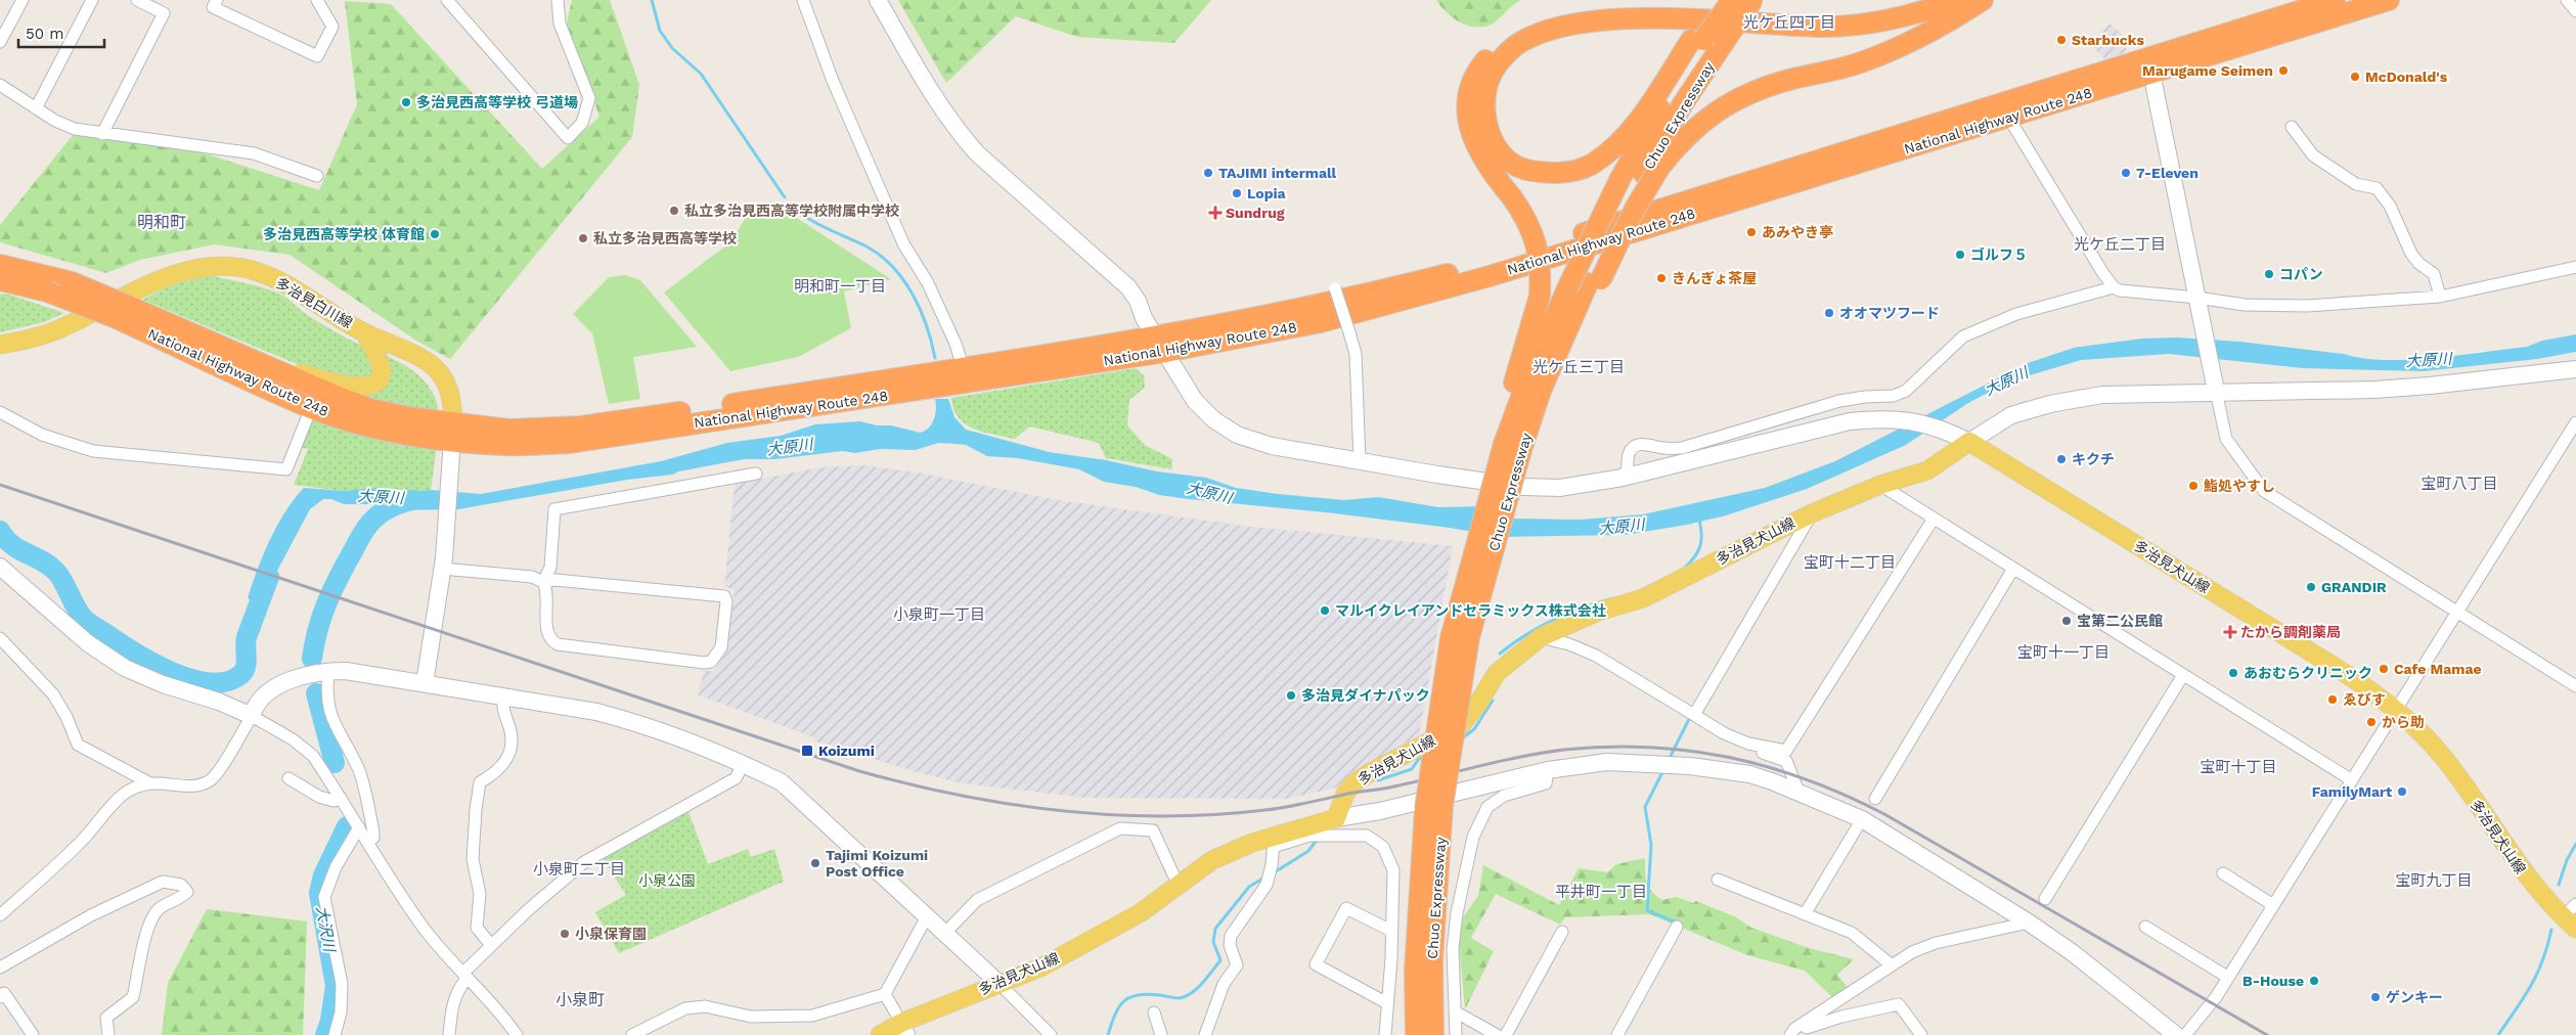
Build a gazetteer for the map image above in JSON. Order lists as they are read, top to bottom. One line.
{"streets":{"highway":["Chuo Expressway","National Highway Route 248"],"main road":["多治見白川線","多治見犬山線"]},"crossings":[["National Highway Route 248","多治見白川線"]],"districts":["光ケ丘四丁目","明和町","光ケ丘二丁目","明和町一丁目","光ケ丘三丁目","宝町八丁目","宝町十二丁目","小泉町一丁目","宝町十一丁目","宝町十丁目","小泉町二丁目","宝町九丁目","平井町一丁目","小泉町"],"water":["大原川","大沢川"],"parks":["小泉公園"],"places":{"other":["Starbucks","Marugame Seimen","McDonald's","多治見西高等学校 弓道場","TAJIMI intermall","7-Eleven","Lopia","私立多治見西高等学校附属中学校","あみやき亭","多治見西高等学校 体育館","私立多治見西高等学校","ゴルフ５","コパン","きんぎょ茶屋","オオマツフード","キクチ","鮨処やすし","GRANDIR","マルイクレイアンドセラミックス株式会社","宝第二公民館","Cafe Mamae","あおむらクリニック","多治見ダイナパック","ゑびす","から助","FamilyMart","Tajimi Koizumi Post Office","小泉保育園","B-House","ゲンキー"],"health":["Sundrug","たから調剤薬局"],"transit":["Koizumi"]},"scale_bar":"50 m"}
